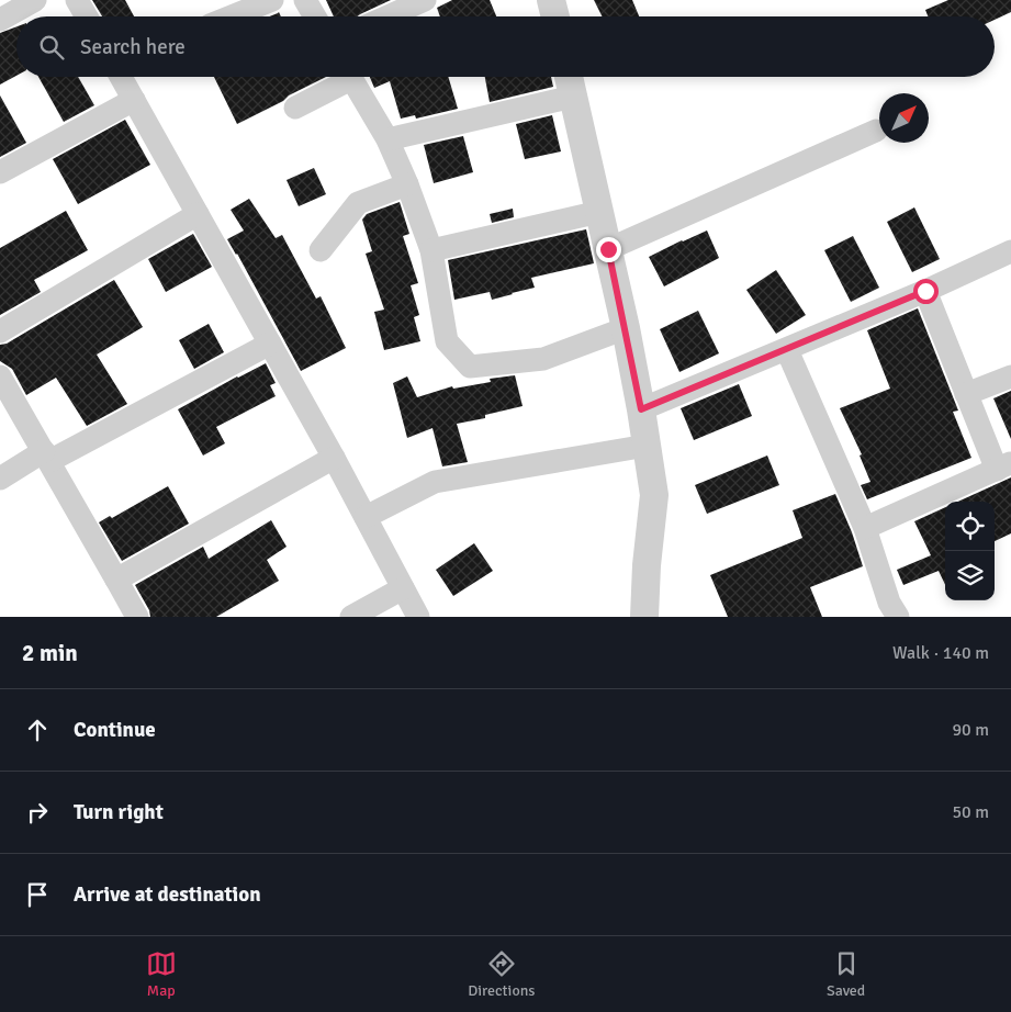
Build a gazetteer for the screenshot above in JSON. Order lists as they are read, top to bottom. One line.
{"north":"top right","page":{"search":"Search here","heading":["2 min","Walk · 140 m"],"list":[["Continue","90 m"],["Turn right","50 m"],"Arrive at destination"],"nav":["Map","Directions","Saved"]}}
